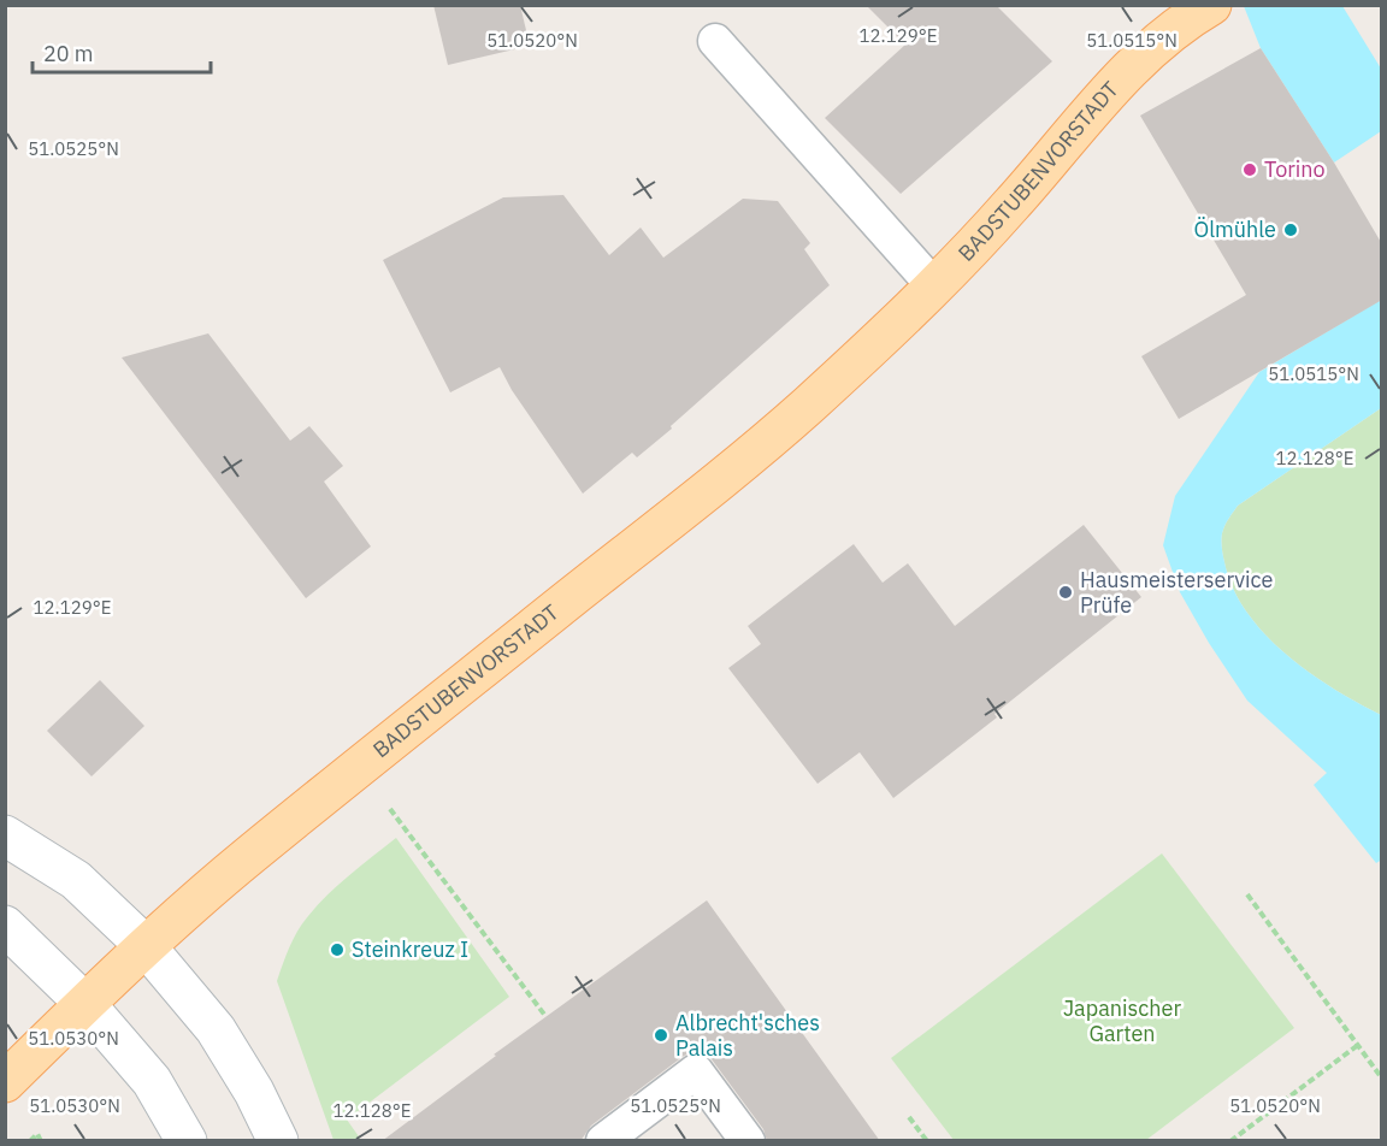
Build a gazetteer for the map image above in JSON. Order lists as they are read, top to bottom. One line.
{"streets":{"main road":["BADSTUBENVORSTADT"]},"parks":["Japanischer Garten"],"places":["Torino","Ölmühle","Hausmeisterservice Prüfe","Steinkreuz I","Albrecht'sches Palais"],"scale_bar":"20 m","coordinates":["12.129°E","51.0520°N","51.0515°N","51.0525°N","12.128°E","51.0530°N"]}
